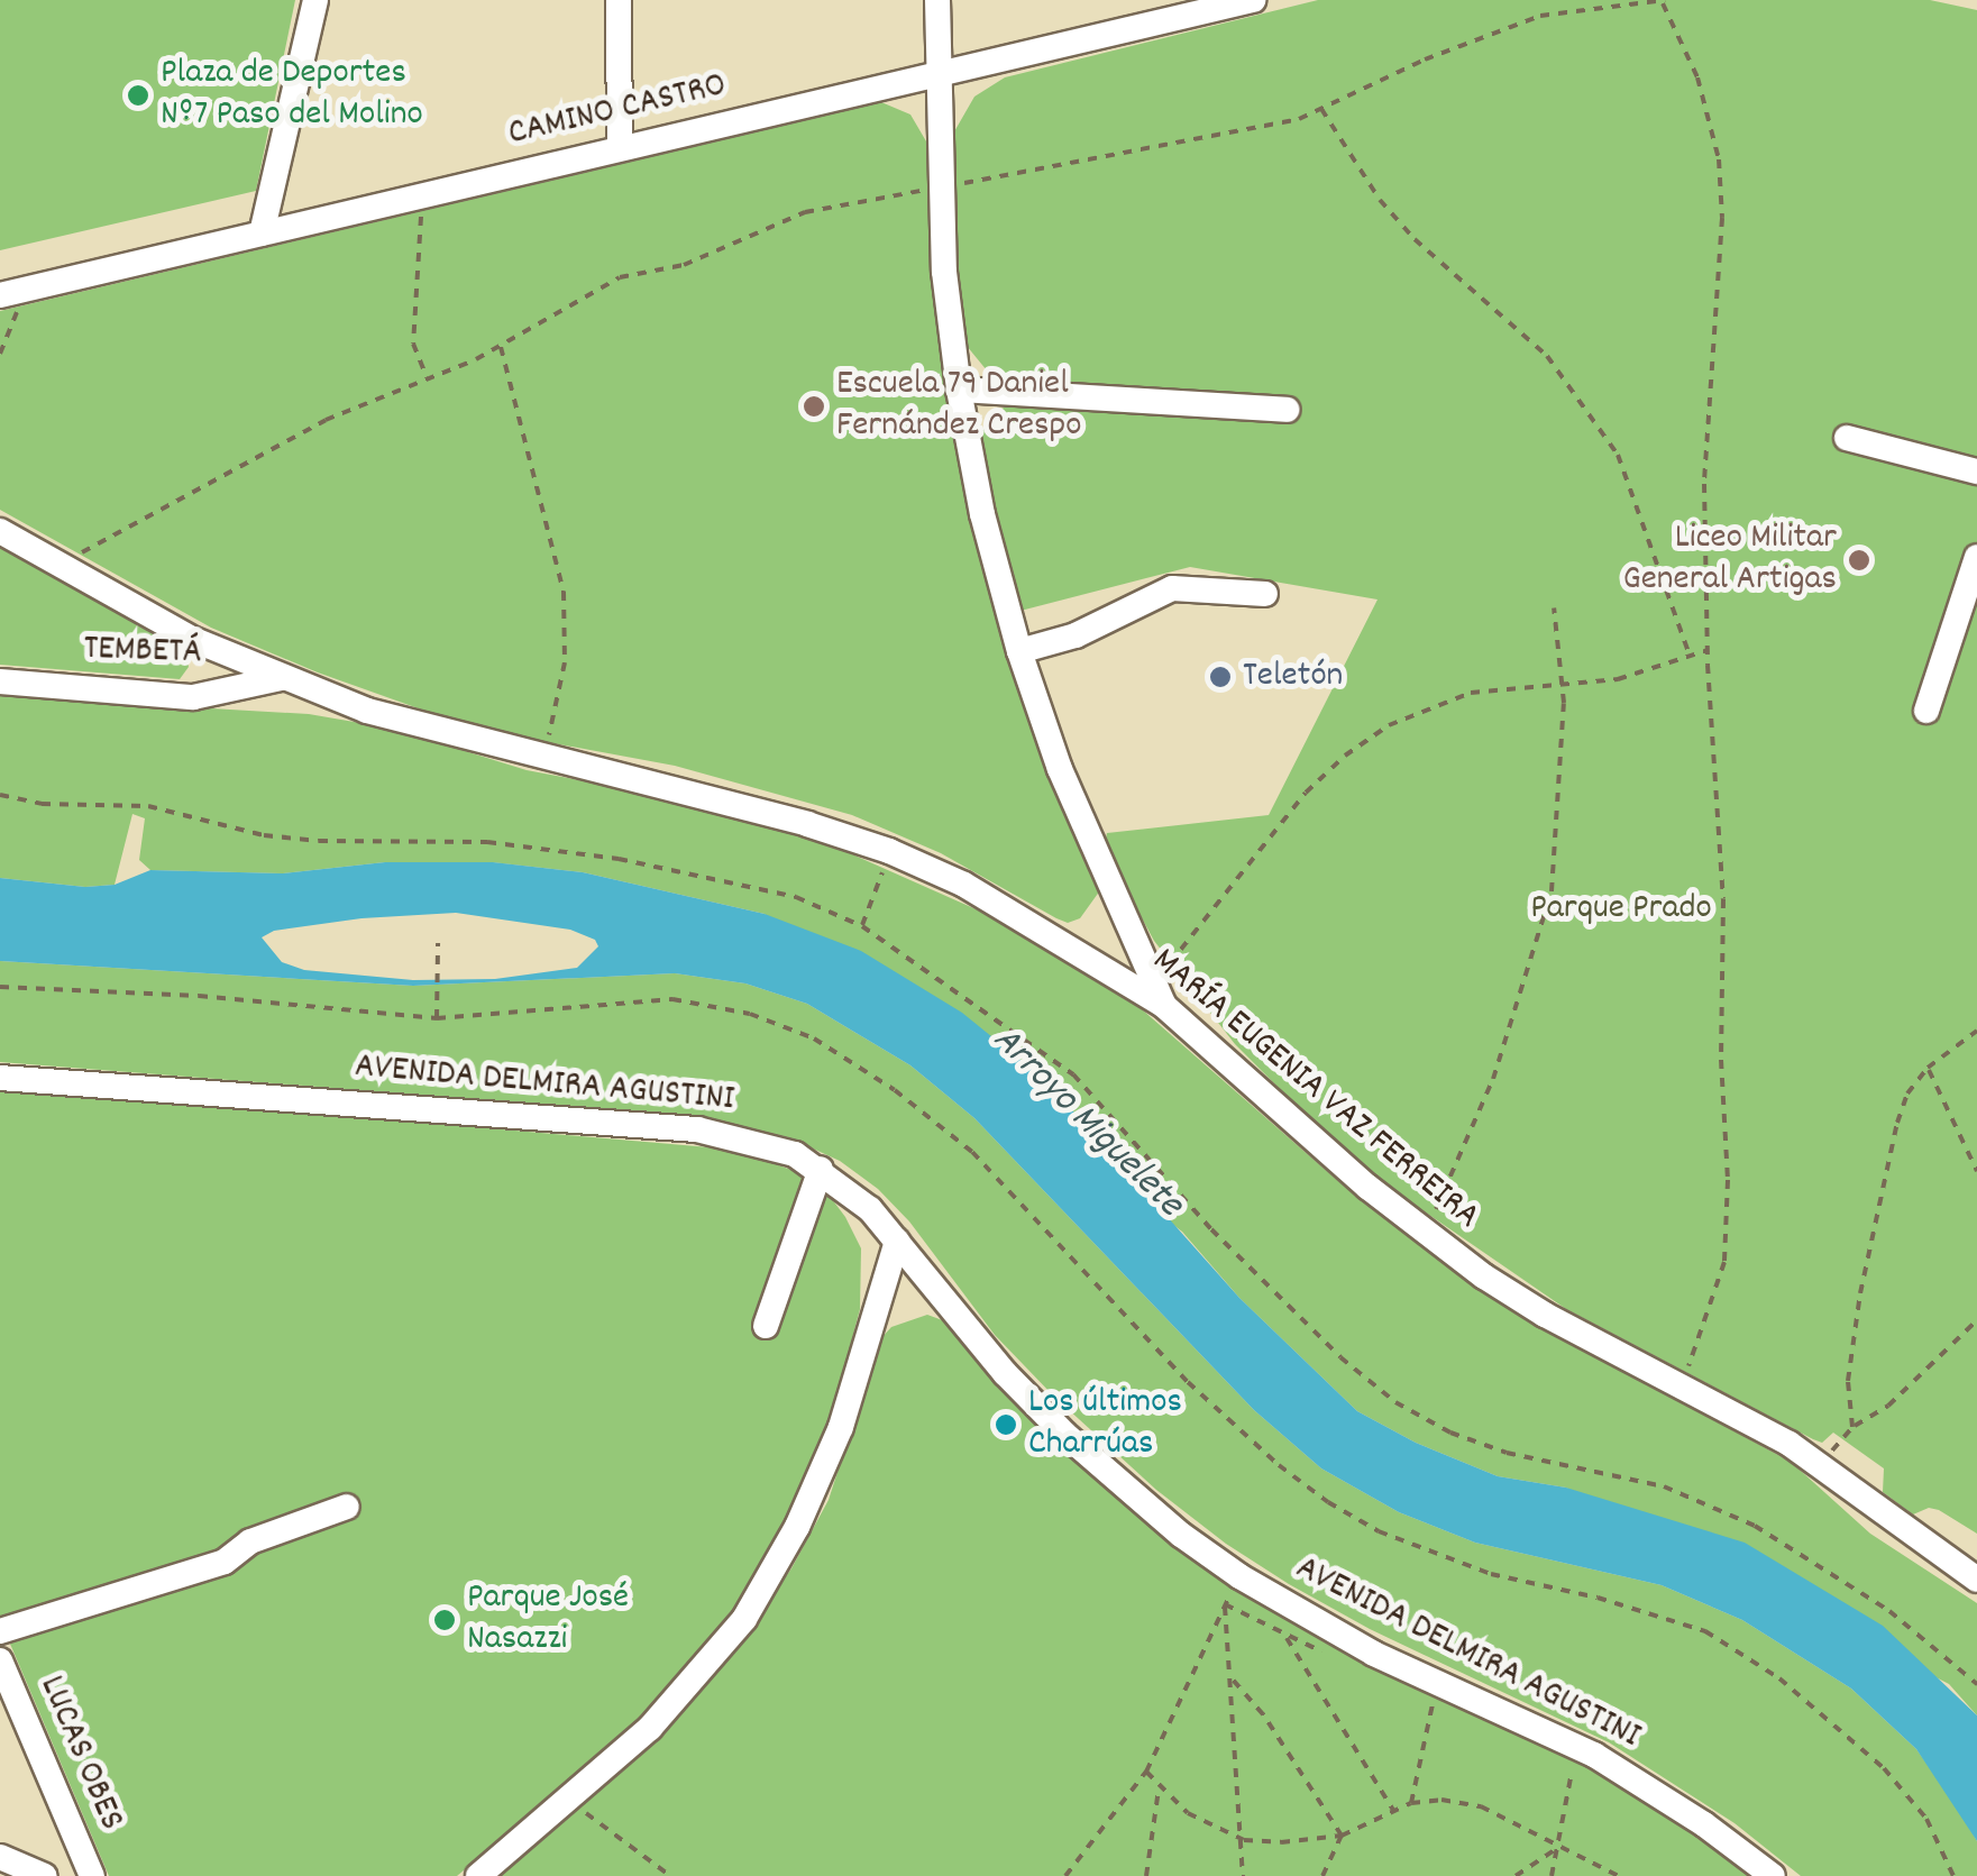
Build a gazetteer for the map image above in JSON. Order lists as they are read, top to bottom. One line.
{"streets":{"street":["CAMINO CASTRO","TEMBETÁ","AVENIDA DELMIRA AGUSTINI","MARÍA EUGENIA VAZ FERREIRA","LUCAS OBES"]},"crossings":[["TEMBETÁ","MARÍA EUGENIA VAZ FERREIRA"]],"water":["Arroyo Miguelete"],"parks":["Parque Prado"],"places":["Plaza de Deportes Nº7 Paso del Molino","Escuela 79 Daniel Fernández Crespo","Liceo Militar General Artigas","Teletón","Los últimos Charrúas","Parque José Nasazzi"]}
